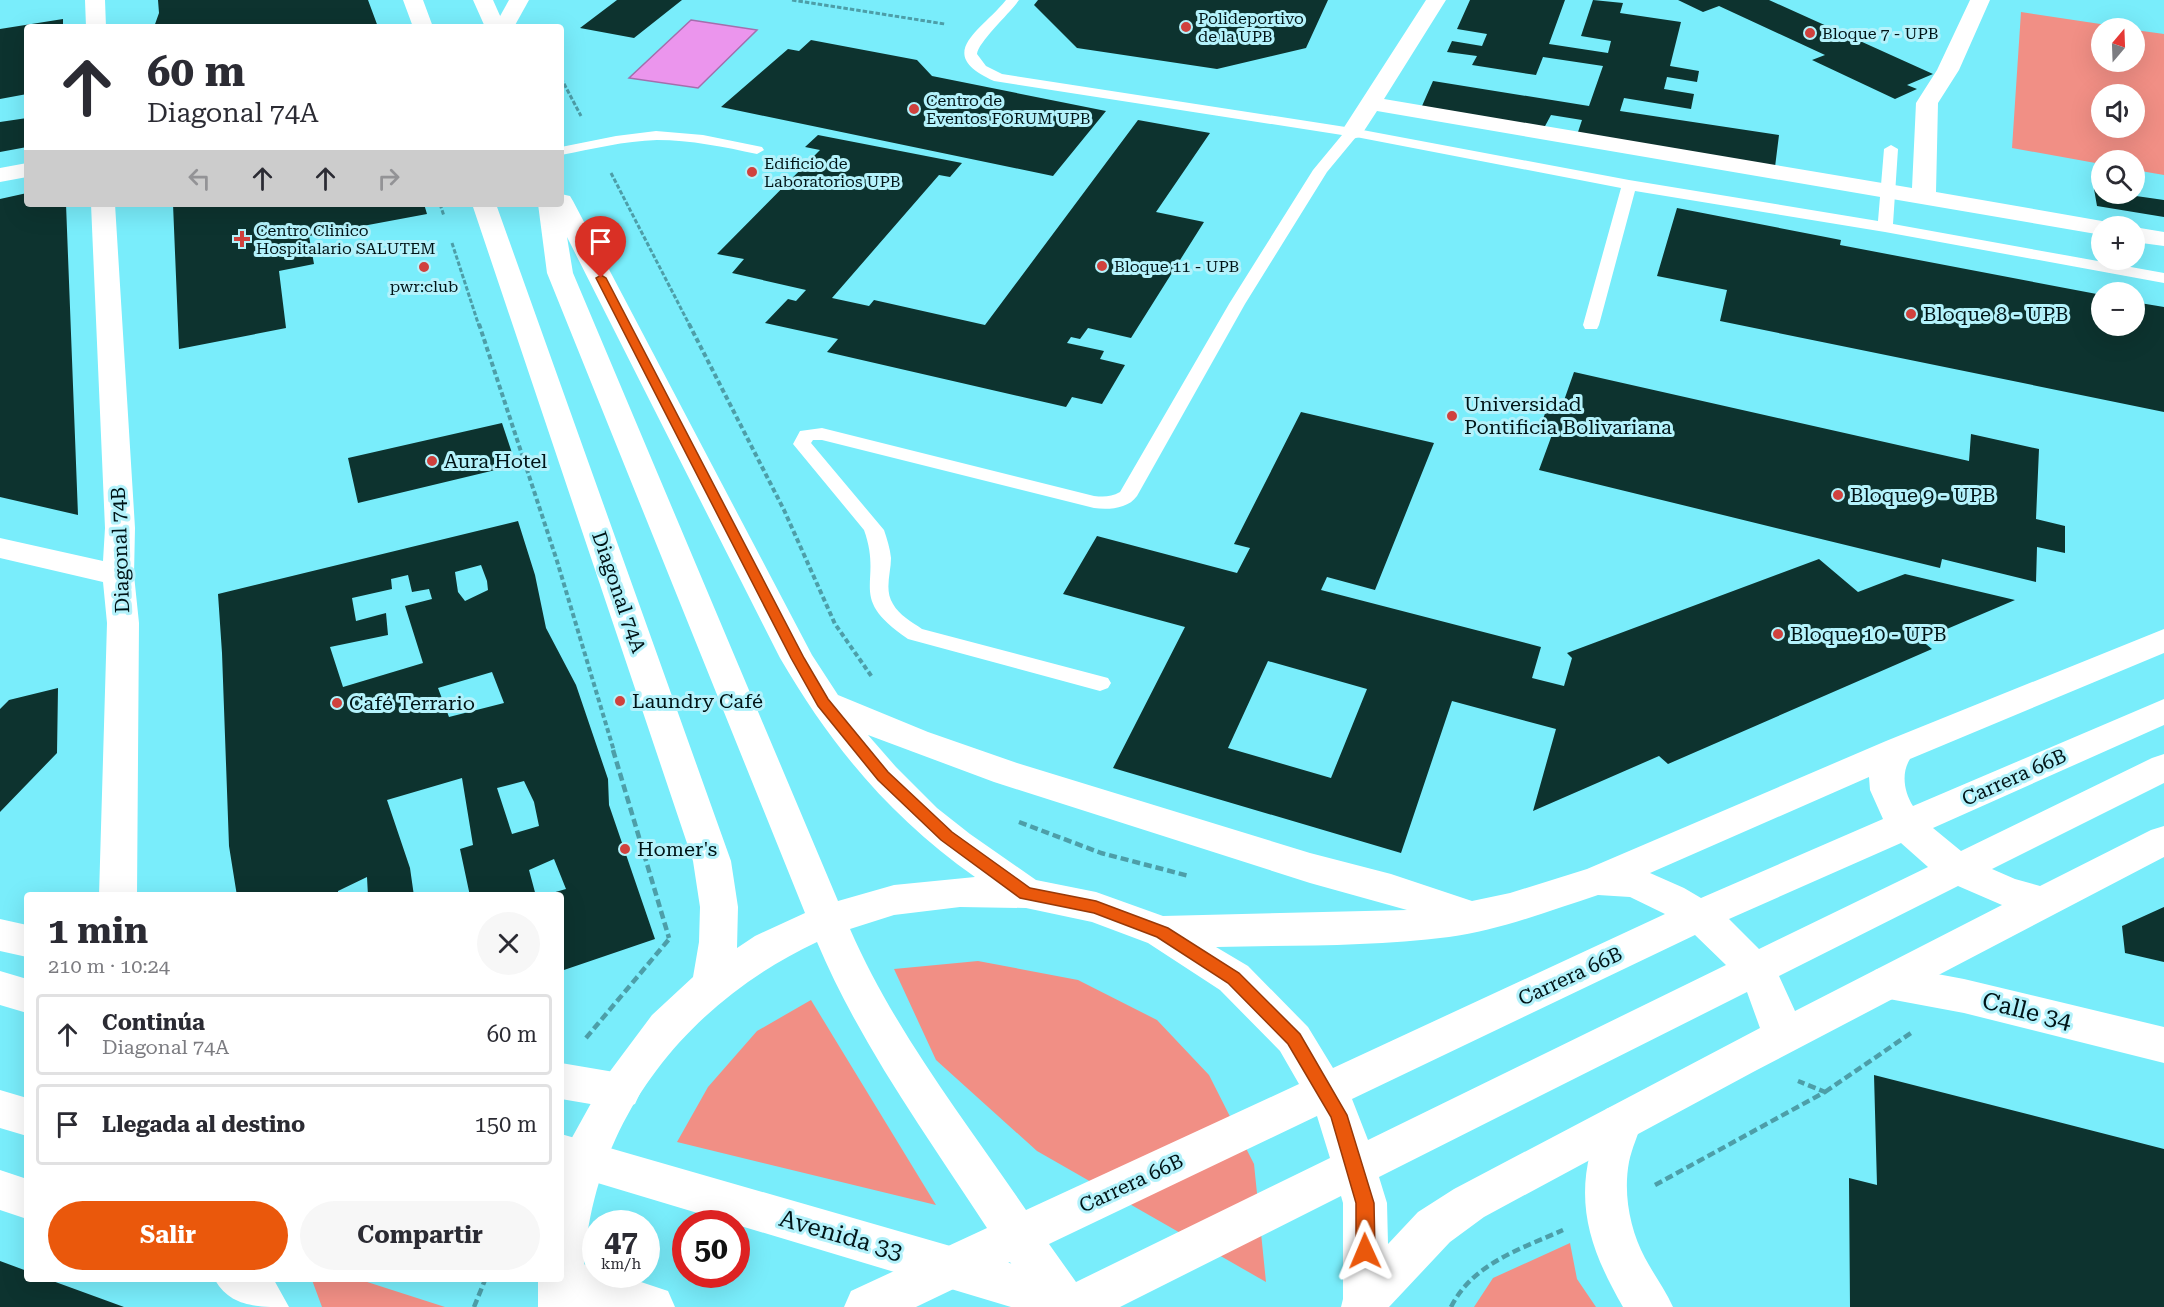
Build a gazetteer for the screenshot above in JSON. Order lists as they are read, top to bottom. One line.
{"streets":{"main road":["Diagonal 74B","Diagonal 74A","Carrera 66B","Calle 34","Avenida 33"]},"places":{"other":["Polideportivo de la UPB","Bloque 7 - UPB","Centro de Eventos FORUM UPB","Edificio de Laboratorios UPB","Bloque 11 - UPB","pwr:club","Bloque 8 - UPB","Universidad Pontificia Bolivariana","Aura Hotel","Bloque 9 - UPB","Bloque 10 - UPB","Laundry Café","Café Terrario","Homer's"],"health":["Centro Clinico Hospitalario SALUTEM"]},"north":"top","page":{"map_buttons":["+","−"],"turn":["60 m","Diagonal 74A"],"heading":["1 min","210 m · 10:24"],"list":[{"name":"Continúa","note":"Diagonal 74A","value":"60 m"},{"name":"Llegada al destino","value":"150 m"}],"buttons":["Salir","Compartir"],"speed":"47 km/h","limit":"50"}}
